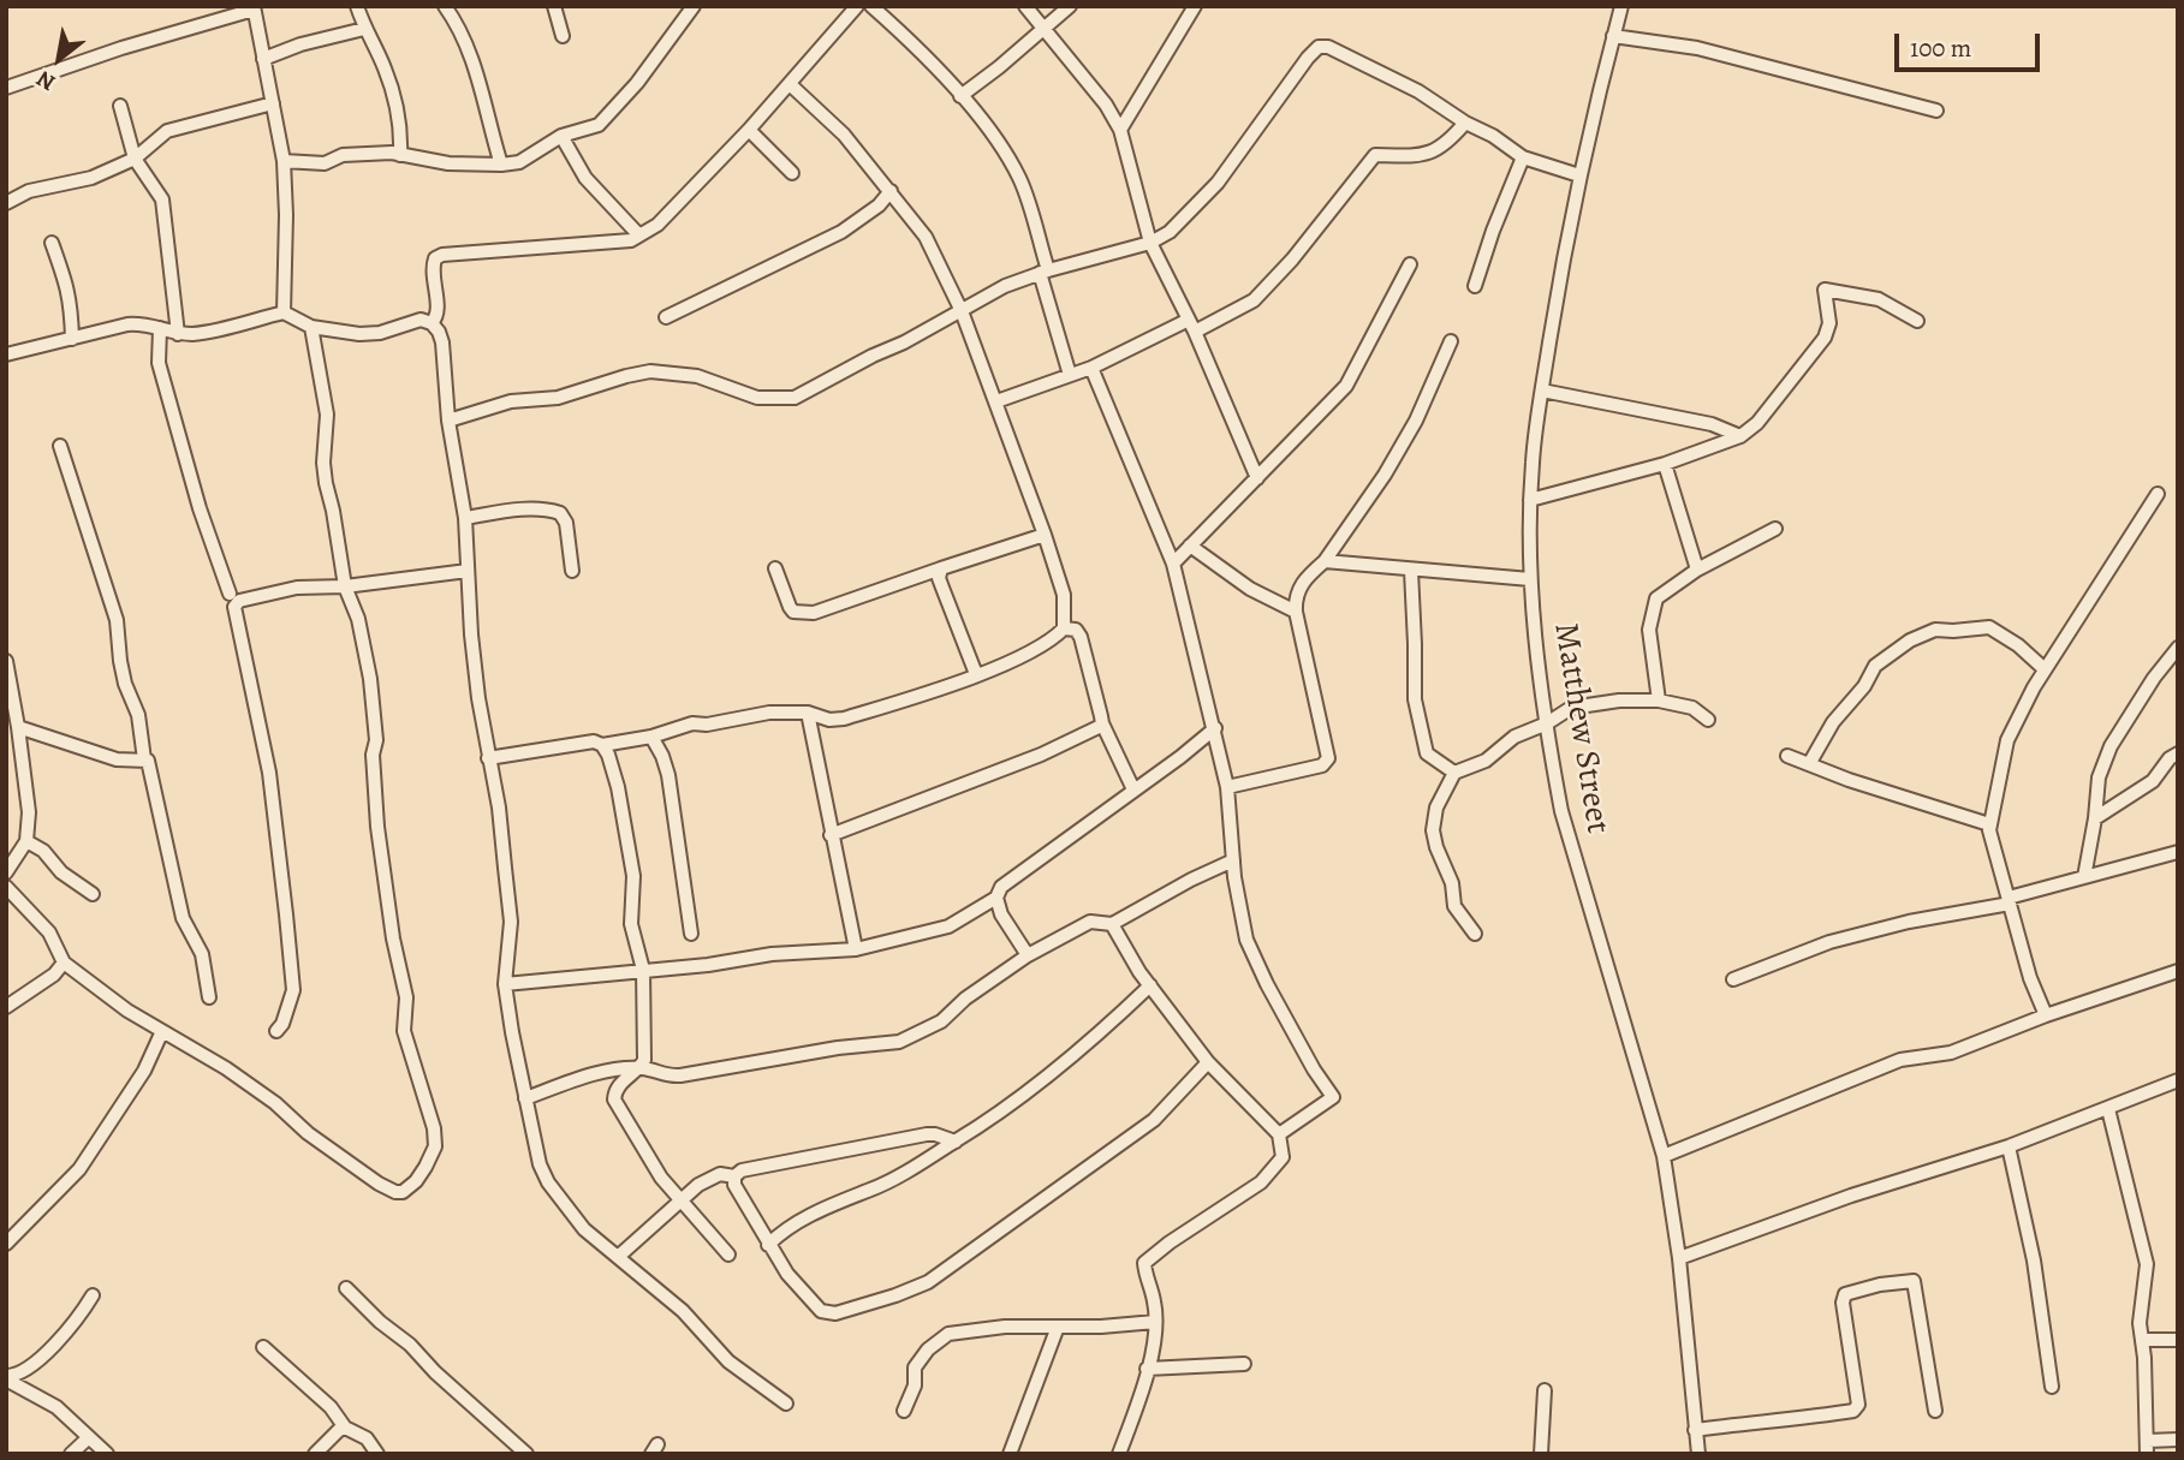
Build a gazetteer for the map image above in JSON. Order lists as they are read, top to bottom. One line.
{"streets":{"street":["Matthew Street"]},"scale_bar":"100 m","north":"bottom left"}
